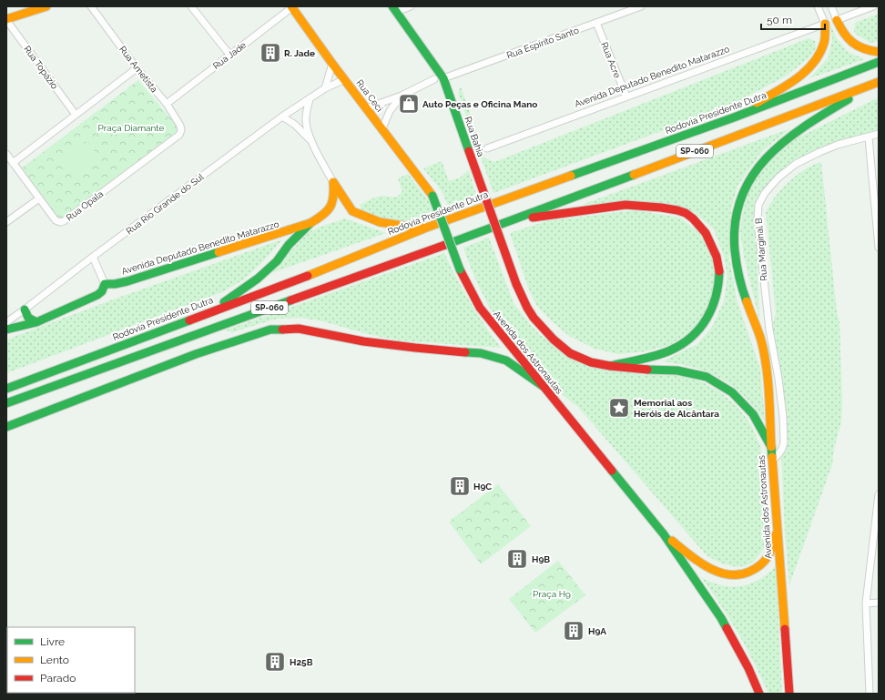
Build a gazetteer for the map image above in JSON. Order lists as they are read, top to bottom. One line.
{"streets":{"main road":["Avenida Deputado Benedito Matarazzo","Rua Ceci","Rodovia Presidente Dutra","Rua Bahia","SP-060","Avenida dos Astronautas"],"street":["Rua Espírito Santo","Rua Jade","Rua Acre","Rua Topázio","Rua Ametista","Rua Rio Grande do Sul","Rua Opala","Rua Marginal B"]},"crossings":[["Rua Espírito Santo","Rua Acre"],["Rua Espírito Santo","Rua Bahia"],["Rua Jade","Rua Ametista"],["Rua Jade","Rua Ceci"],["Rua Acre","Avenida Deputado Benedito Matarazzo"],["Rua Ametista","Rua Opala"],["Rua Ceci","Rua Rio Grande do Sul"],["Rua Ceci","Avenida dos Astronautas"],["Rua Bahia","Avenida dos Astronautas"],["Rua Marginal B","Avenida dos Astronautas"]],"parks":["Praça Diamante","Praça H9"],"places":{"building":["R. Jade","H9C","H9B","H9A","H25B"],"shop":["Auto Peças e Oficina Mano"],"place":["Memorial aos Heróis de Alcântara"]},"legend":["Livre","Lento","Parado"],"scale_bar":"50 m"}
